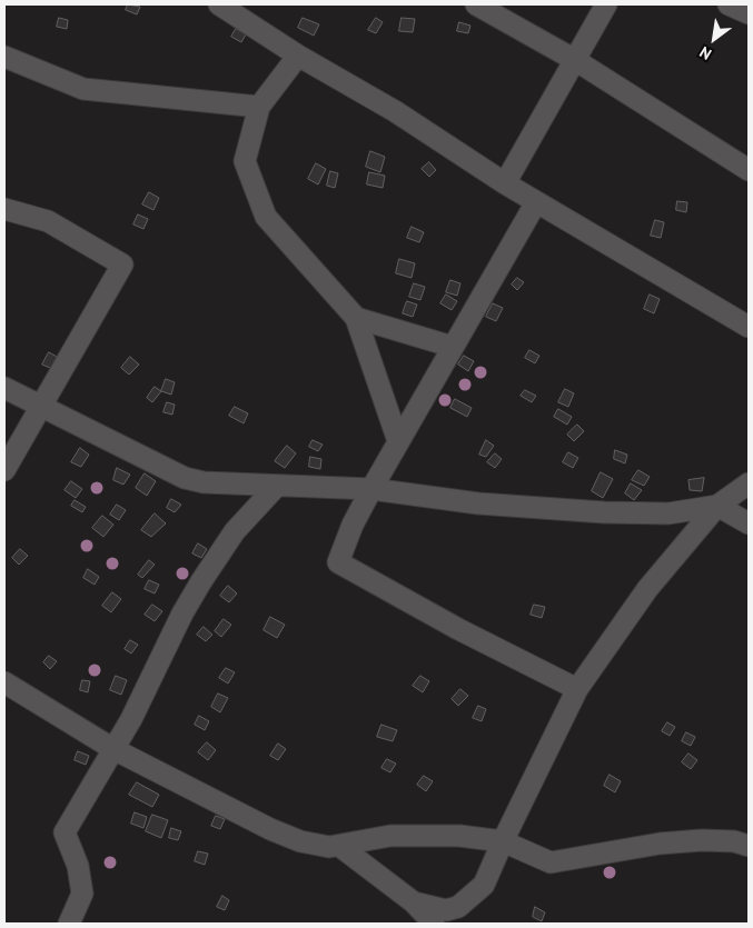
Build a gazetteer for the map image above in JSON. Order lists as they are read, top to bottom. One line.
{"north":"bottom left"}
